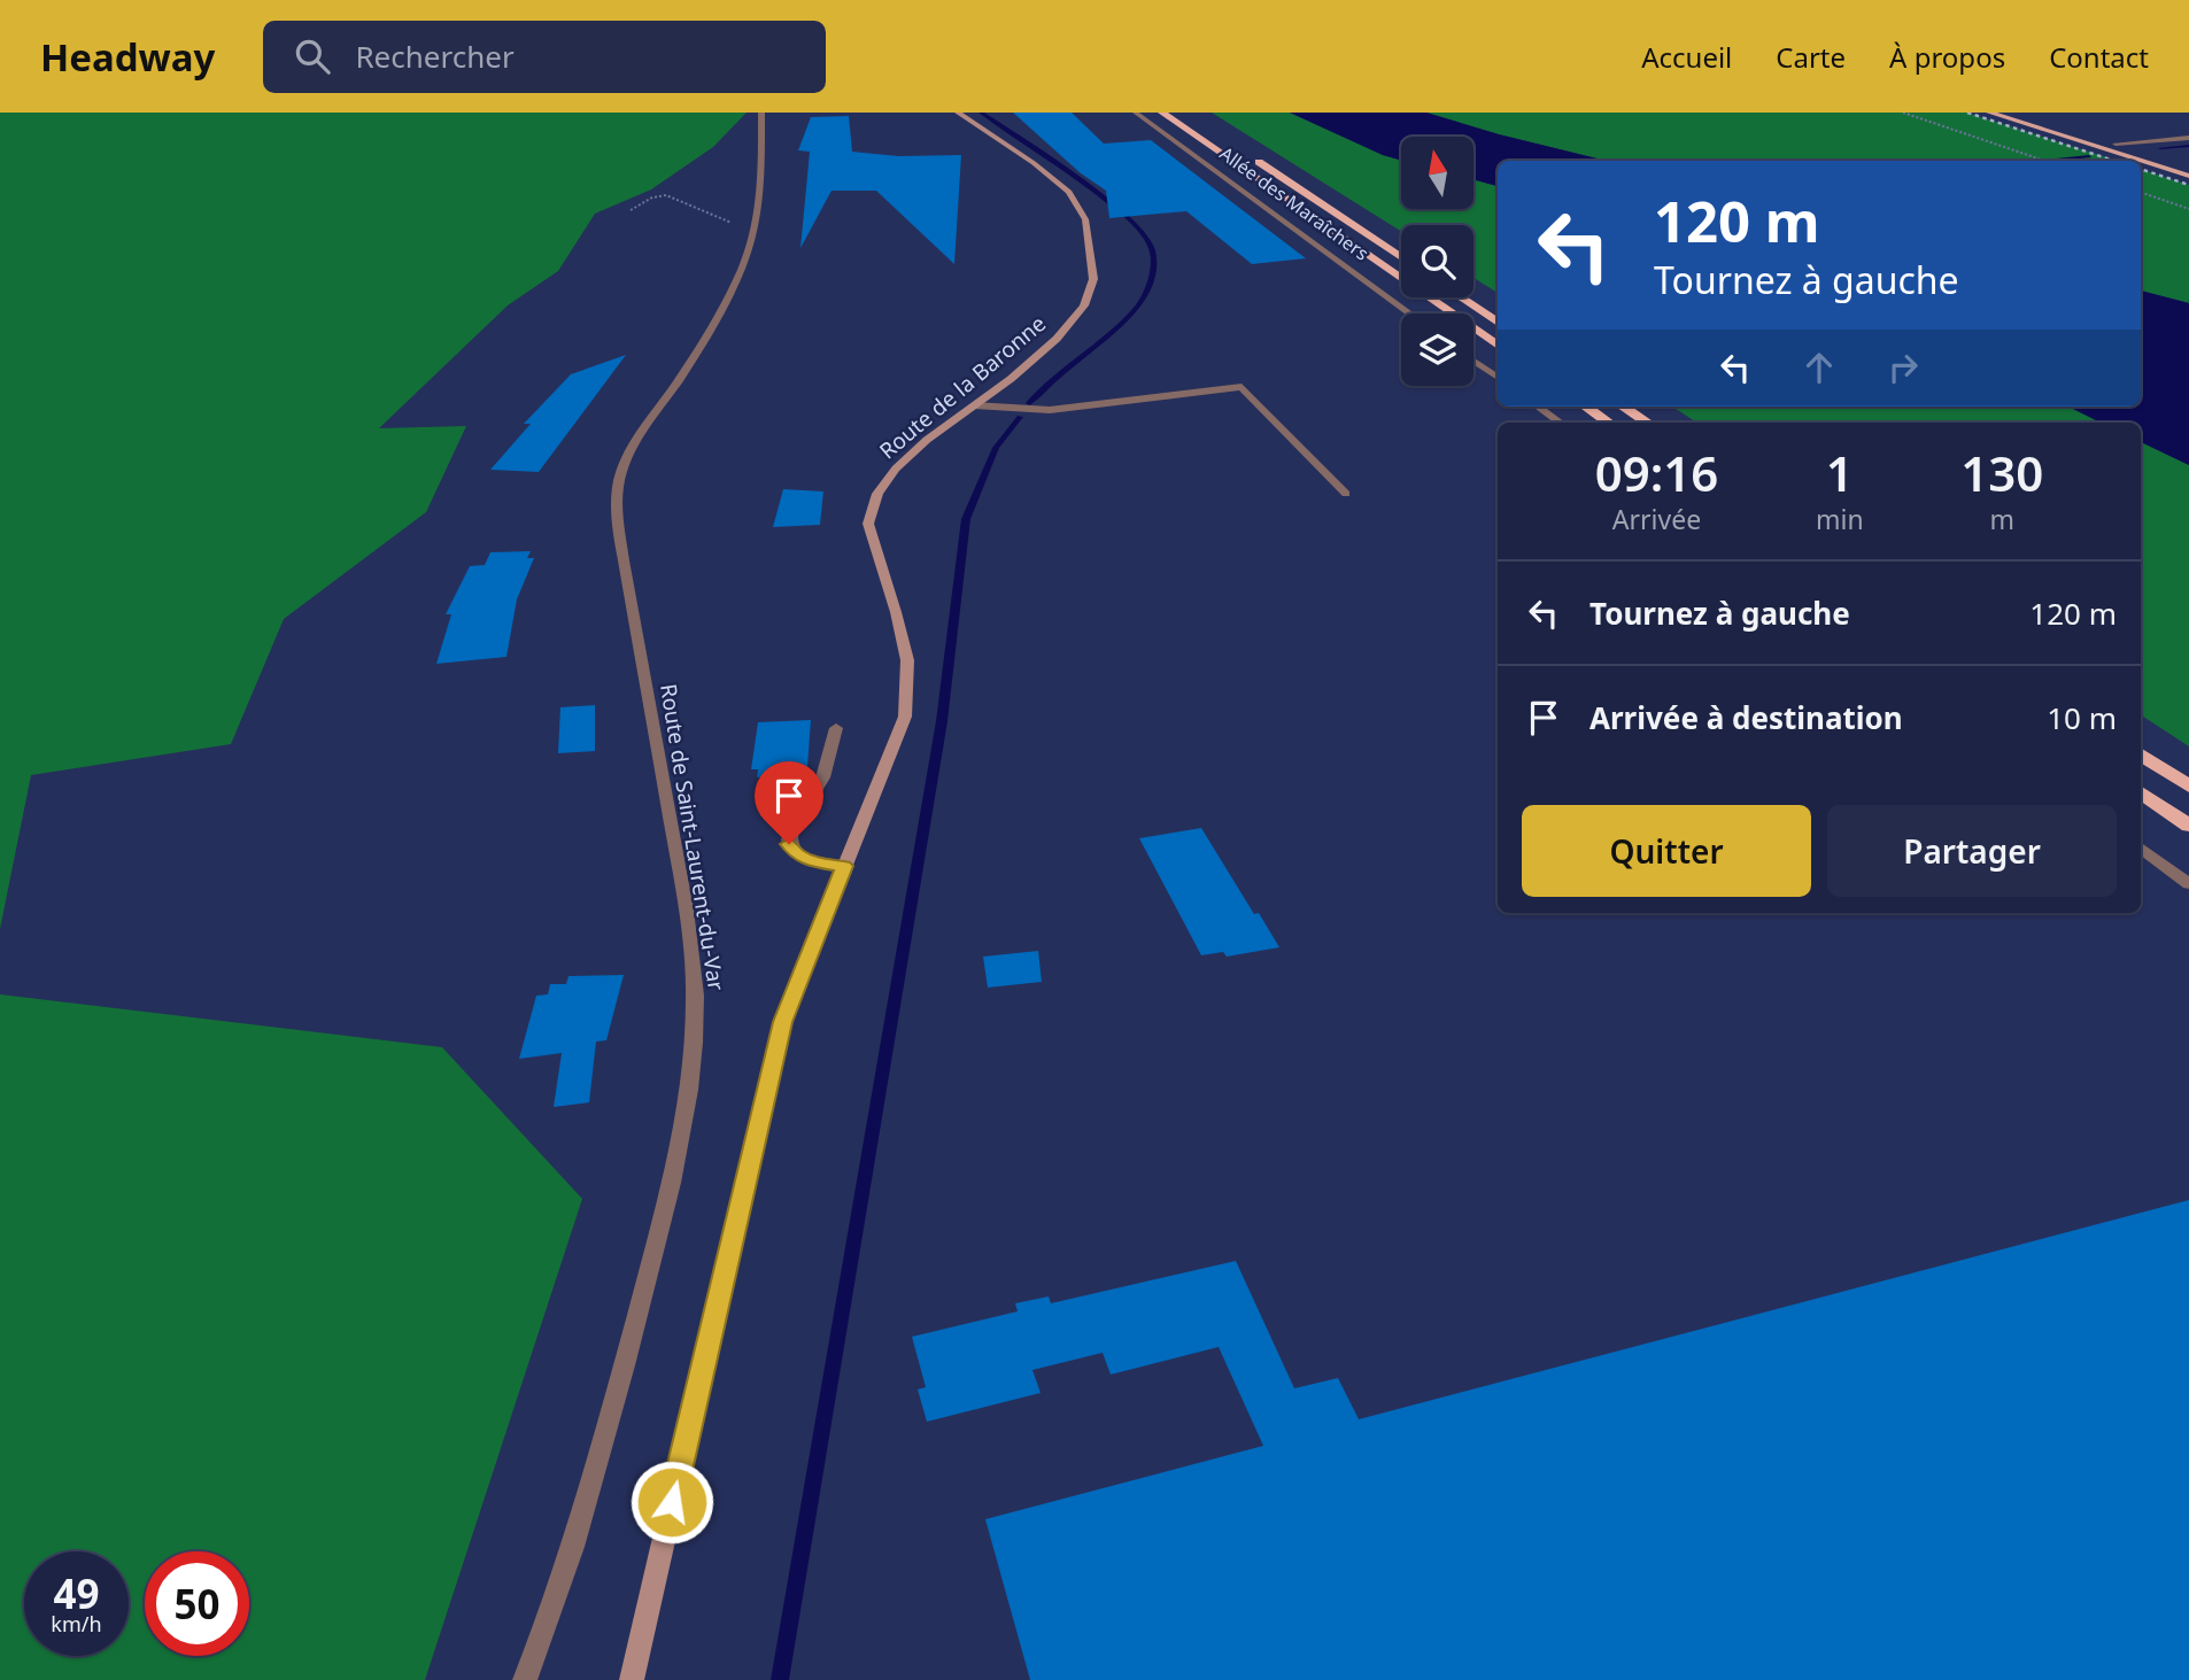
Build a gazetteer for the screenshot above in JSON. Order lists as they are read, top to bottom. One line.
{"streets":{"main road":["Route de la Baronne"],"street":["Allée des Maraîchers","Route de Saint-Laurent-du-Var"]},"north":"top","page":{"header":"Headway","search":"Rechercher","nav":["Accueil","Carte","À propos","Contact"],"turn":["120 m","Tournez à gauche"],"eta":["09:16","Arrivée","1","min","130","m"],"list":[{"name":"Tournez à gauche","value":"120 m"},{"name":"Arrivée à destination","value":"10 m"}],"buttons":["Quitter","Partager"],"speed":"49 km/h","limit":"50"}}
